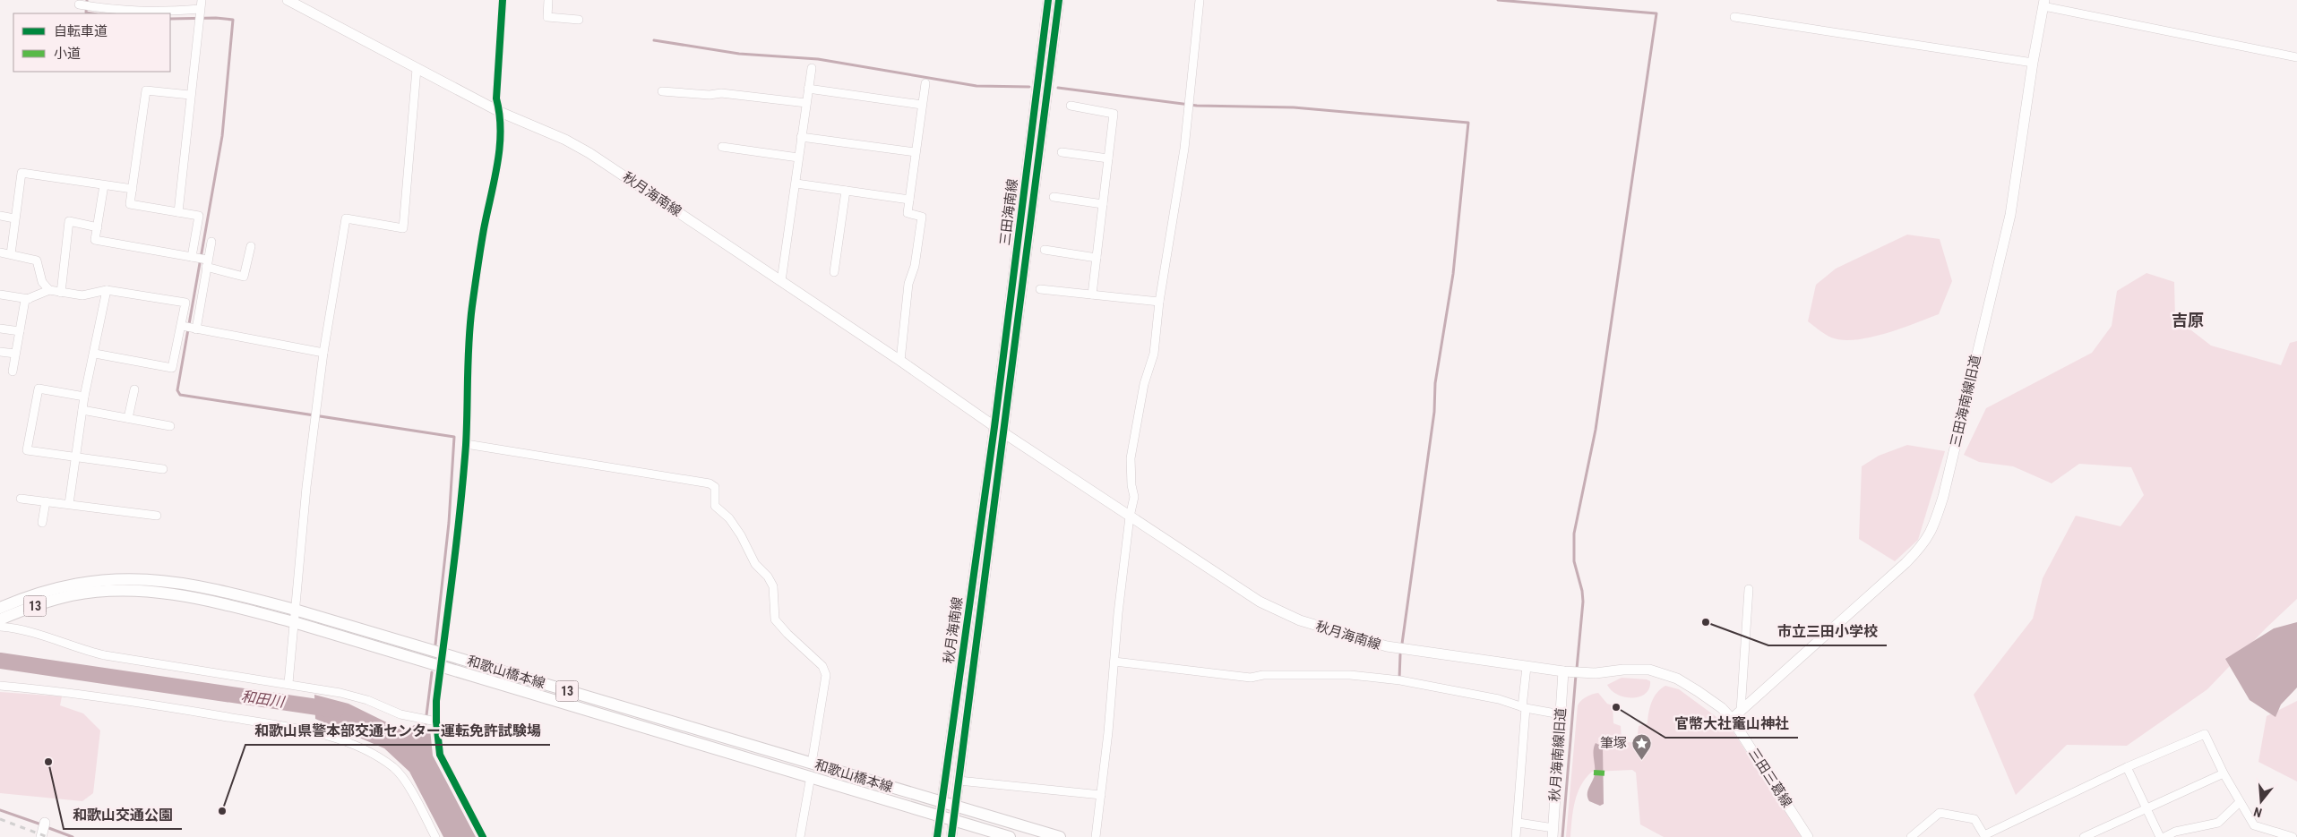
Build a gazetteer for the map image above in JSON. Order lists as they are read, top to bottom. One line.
{"streets":{"main road":["秋月海南線","三田海南線","三田海南線旧道","13","和歌山橋本線","秋月海南線旧道","三田三葛線"]},"crossings":[["秋月海南線","三田海南線"],["秋月海南線","三田海南線旧道"],["秋月海南線","和歌山橋本線"],["秋月海南線","秋月海南線旧道"],["秋月海南線","三田三葛線"],["三田海南線旧道","三田三葛線"]],"districts":["吉原"],"water":["和田川"],"places":{"other":["市立三田小学校","官幣大社竃山神社","和歌山交通公園","和歌山県警本部交通センター運転免許試験場"],"place":["筆塚"]},"legend":["自転車道","小道"],"north":"bottom"}
